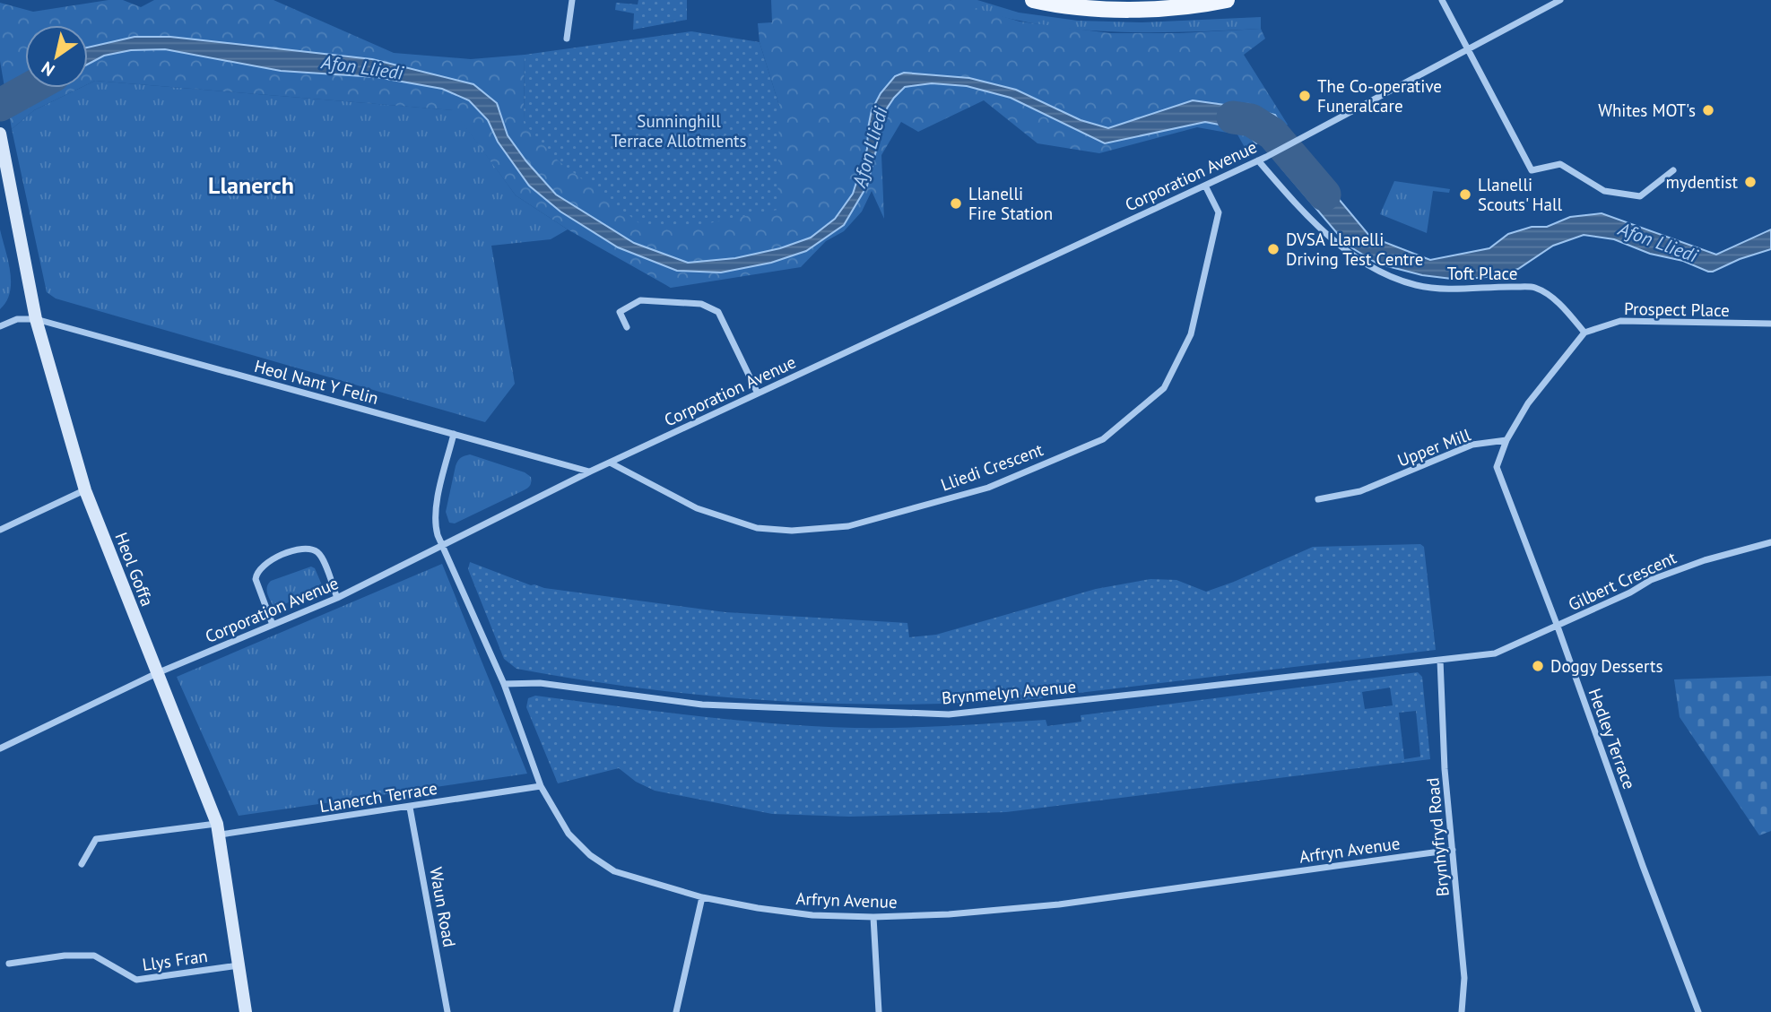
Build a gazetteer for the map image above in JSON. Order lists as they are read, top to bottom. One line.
{"streets":{"street":["Corporation Avenue","Toft Place","Prospect Place","Heol Nant Y Felin","Upper Mill","Lliedi Crescent","Heol Goffa","Gilbert Crescent","Brynmelyn Avenue","Hedley Terrace","Llanerch Terrace","Brynhyfryd Road","Arfryn Avenue","Waun Road","Llys Fran"]},"crossings":[["Corporation Avenue","Toft Place"],["Corporation Avenue","Heol Nant Y Felin"],["Corporation Avenue","Lliedi Crescent"],["Corporation Avenue","Heol Goffa"],["Corporation Avenue","Arfryn Avenue"],["Toft Place","Prospect Place"],["Heol Nant Y Felin","Heol Goffa"],["Heol Nant Y Felin","Arfryn Avenue"],["Upper Mill","Hedley Terrace"],["Heol Goffa","Llanerch Terrace"],["Heol Goffa","Llys Fran"],["Gilbert Crescent","Brynmelyn Avenue"],["Gilbert Crescent","Hedley Terrace"],["Gilbert Crescent","Brynhyfryd Road"],["Brynmelyn Avenue","Brynhyfryd Road"],["Brynmelyn Avenue","Arfryn Avenue"],["Llanerch Terrace","Arfryn Avenue"],["Llanerch Terrace","Waun Road"],["Brynhyfryd Road","Arfryn Avenue"]],"districts":["Llanerch"],"water":["Afon Lliedi"],"parks":["Sunninghill Terrace Allotments"],"places":["The Co-operative Funeralcare","Whites MOT's","mydentist","Llanelli Scouts' Hall","Llanelli Fire Station","DVSA Llanelli Driving Test Centre","Doggy Desserts"],"north":"bottom left"}
